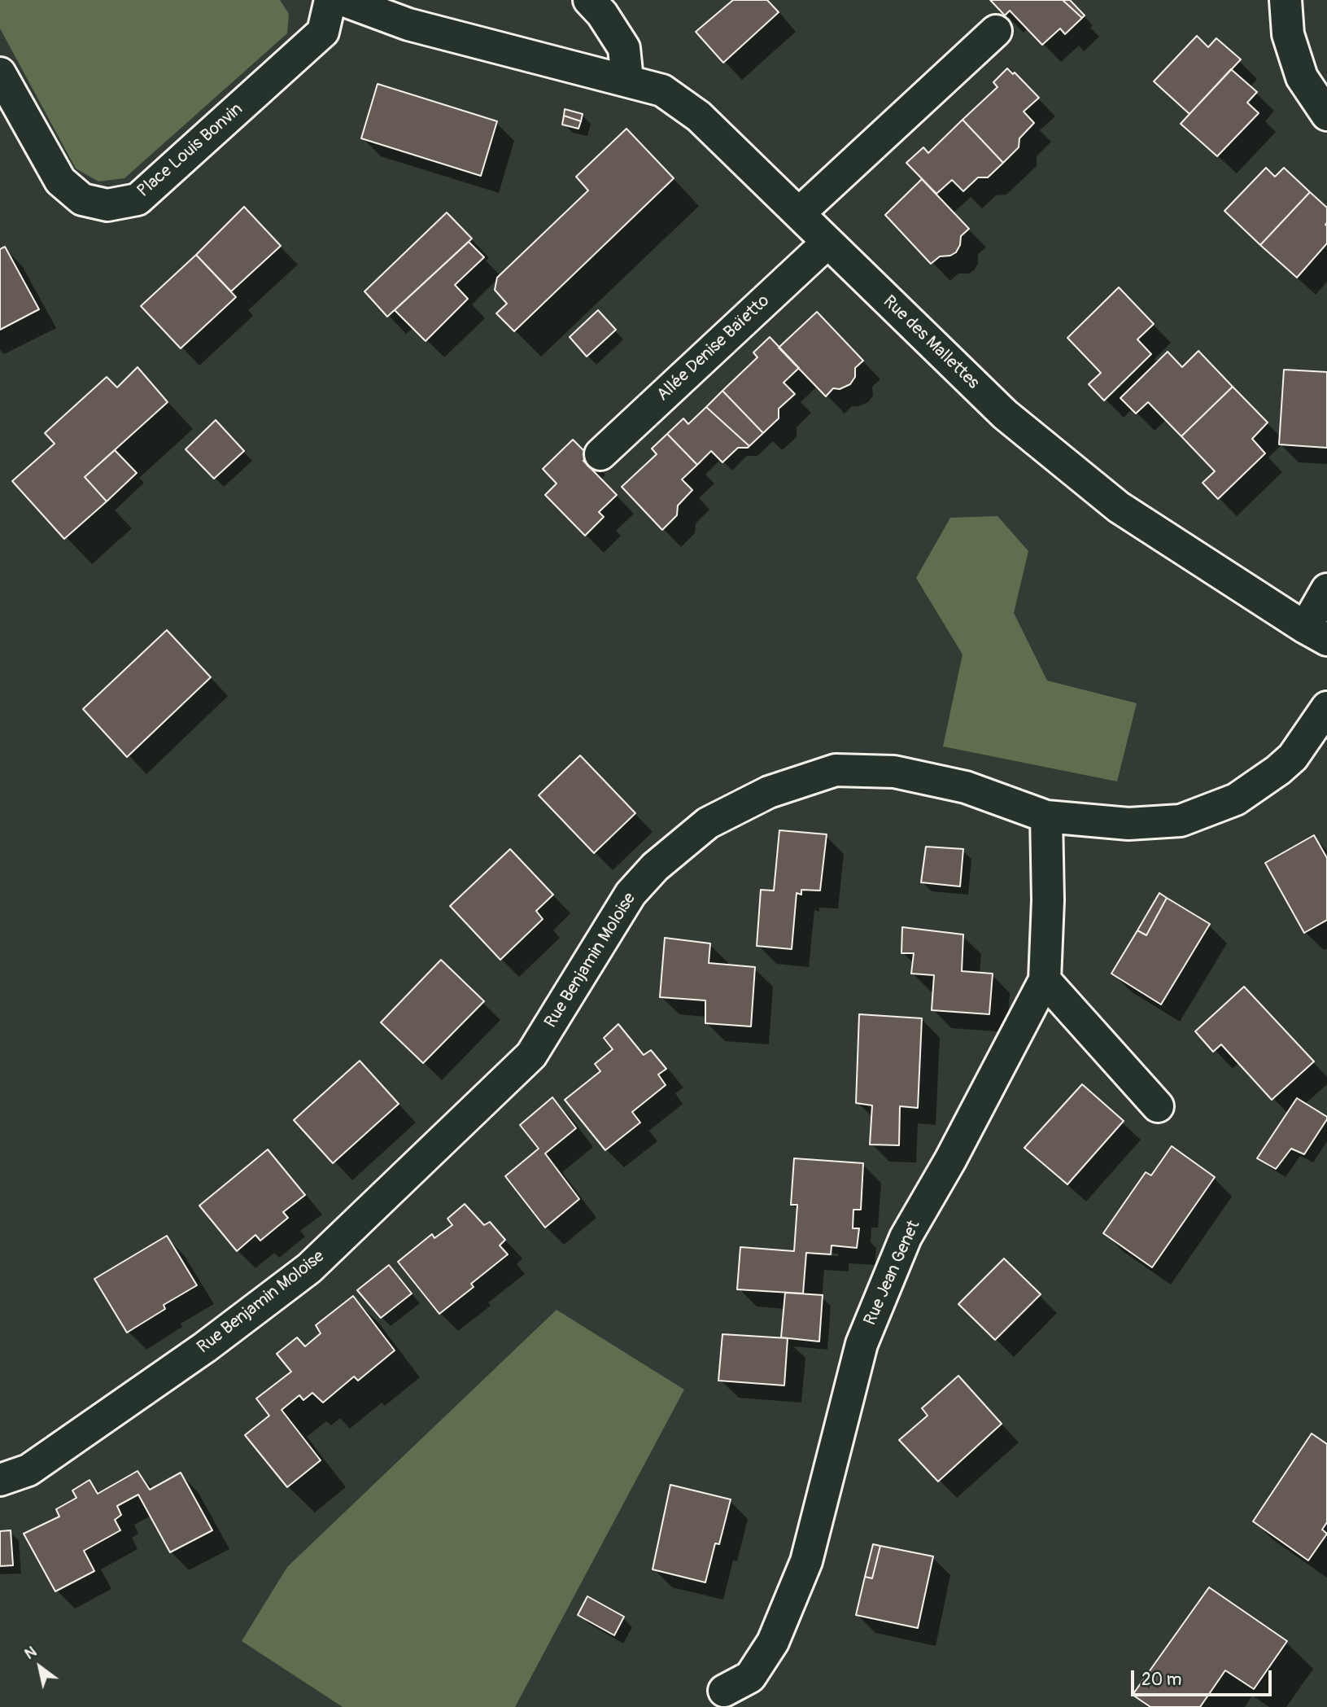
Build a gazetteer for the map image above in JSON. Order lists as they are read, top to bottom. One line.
{"streets":{"street":["Place Louis Bonvin","Rue des Mallettes","Allée Denise Baïetto","Rue Benjamin Moloise","Rue Jean Genet"]},"crossings":[["Rue des Mallettes","Allée Denise Baïetto"],["Rue Benjamin Moloise","Rue Jean Genet"]],"scale_bar":"20 m","north":"top left"}
